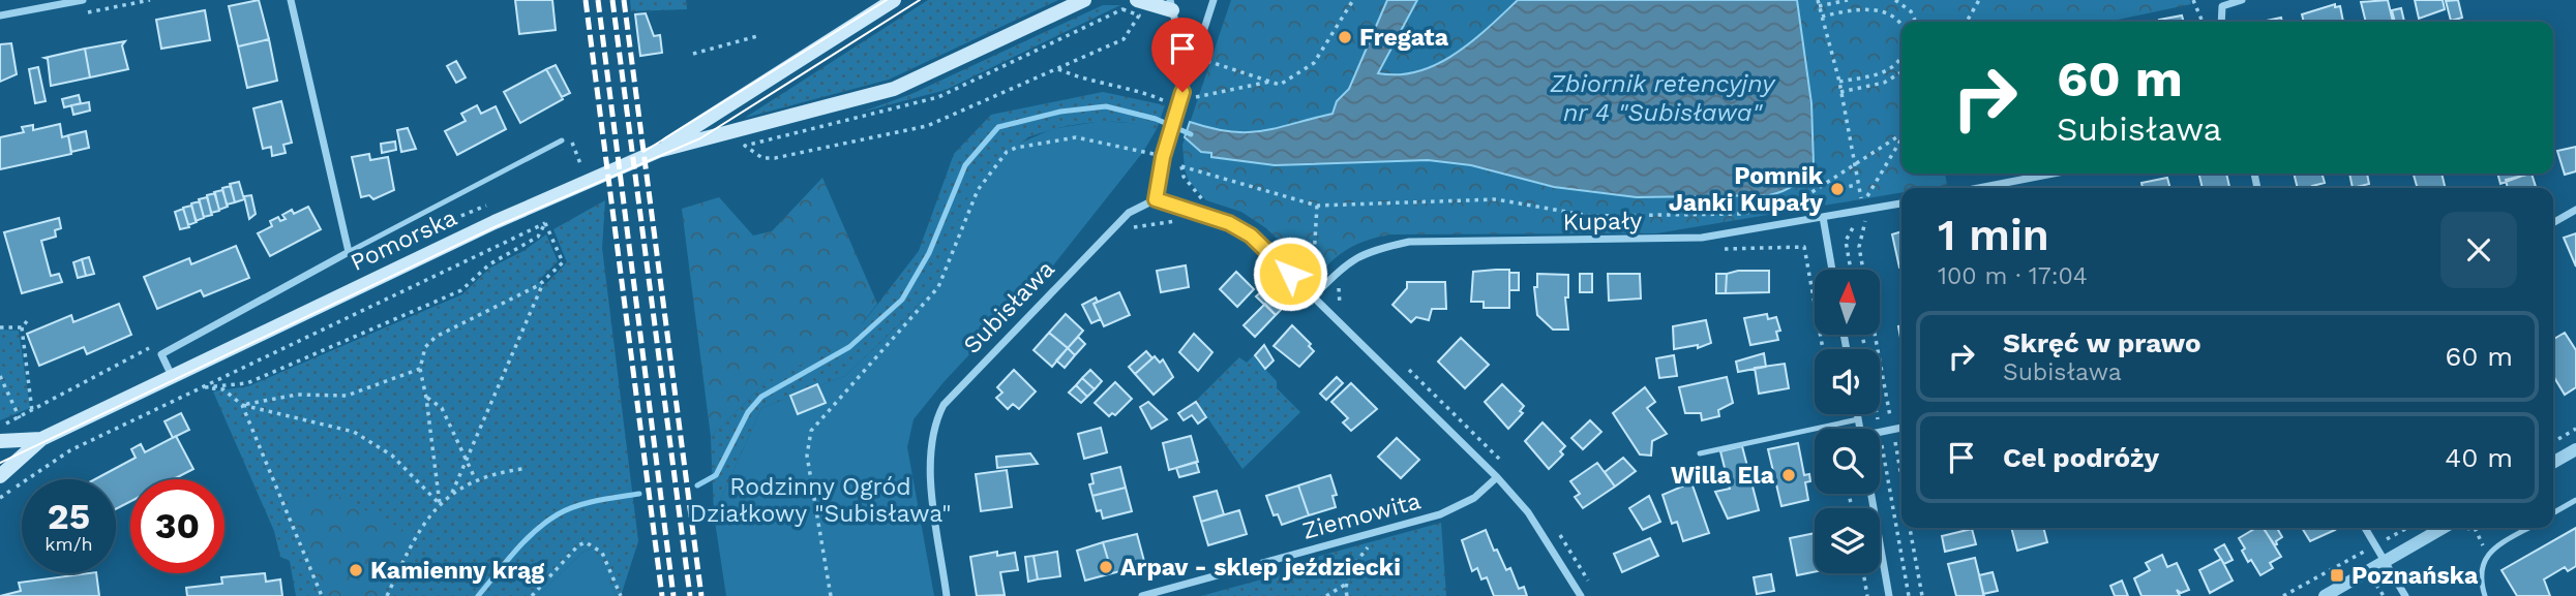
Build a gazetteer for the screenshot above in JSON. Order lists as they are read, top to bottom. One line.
{"streets":{"main road":["Pomorska"],"street":["Kupały","Subisława","Ziemowita"]},"water":["Zbiornik retencyjny nr 4 \"Subisława\""],"parks":["Rodzinny Ogród Działkowy \"Subisława\""],"places":{"other":["Fregata","Pomnik Janki Kupały","Willa Ela","Arpav - sklep jeździecki","Kamienny krąg"],"transit":["Poznańska"]},"north":"top","page":{"turn":["60 m","Subisława"],"heading":["1 min","100 m · 17:04"],"list":[{"name":"Skręć w prawo","note":"Subisława","value":"60 m"},{"name":"Cel podróży","value":"40 m"}],"speed":"25 km/h","limit":"30"}}
